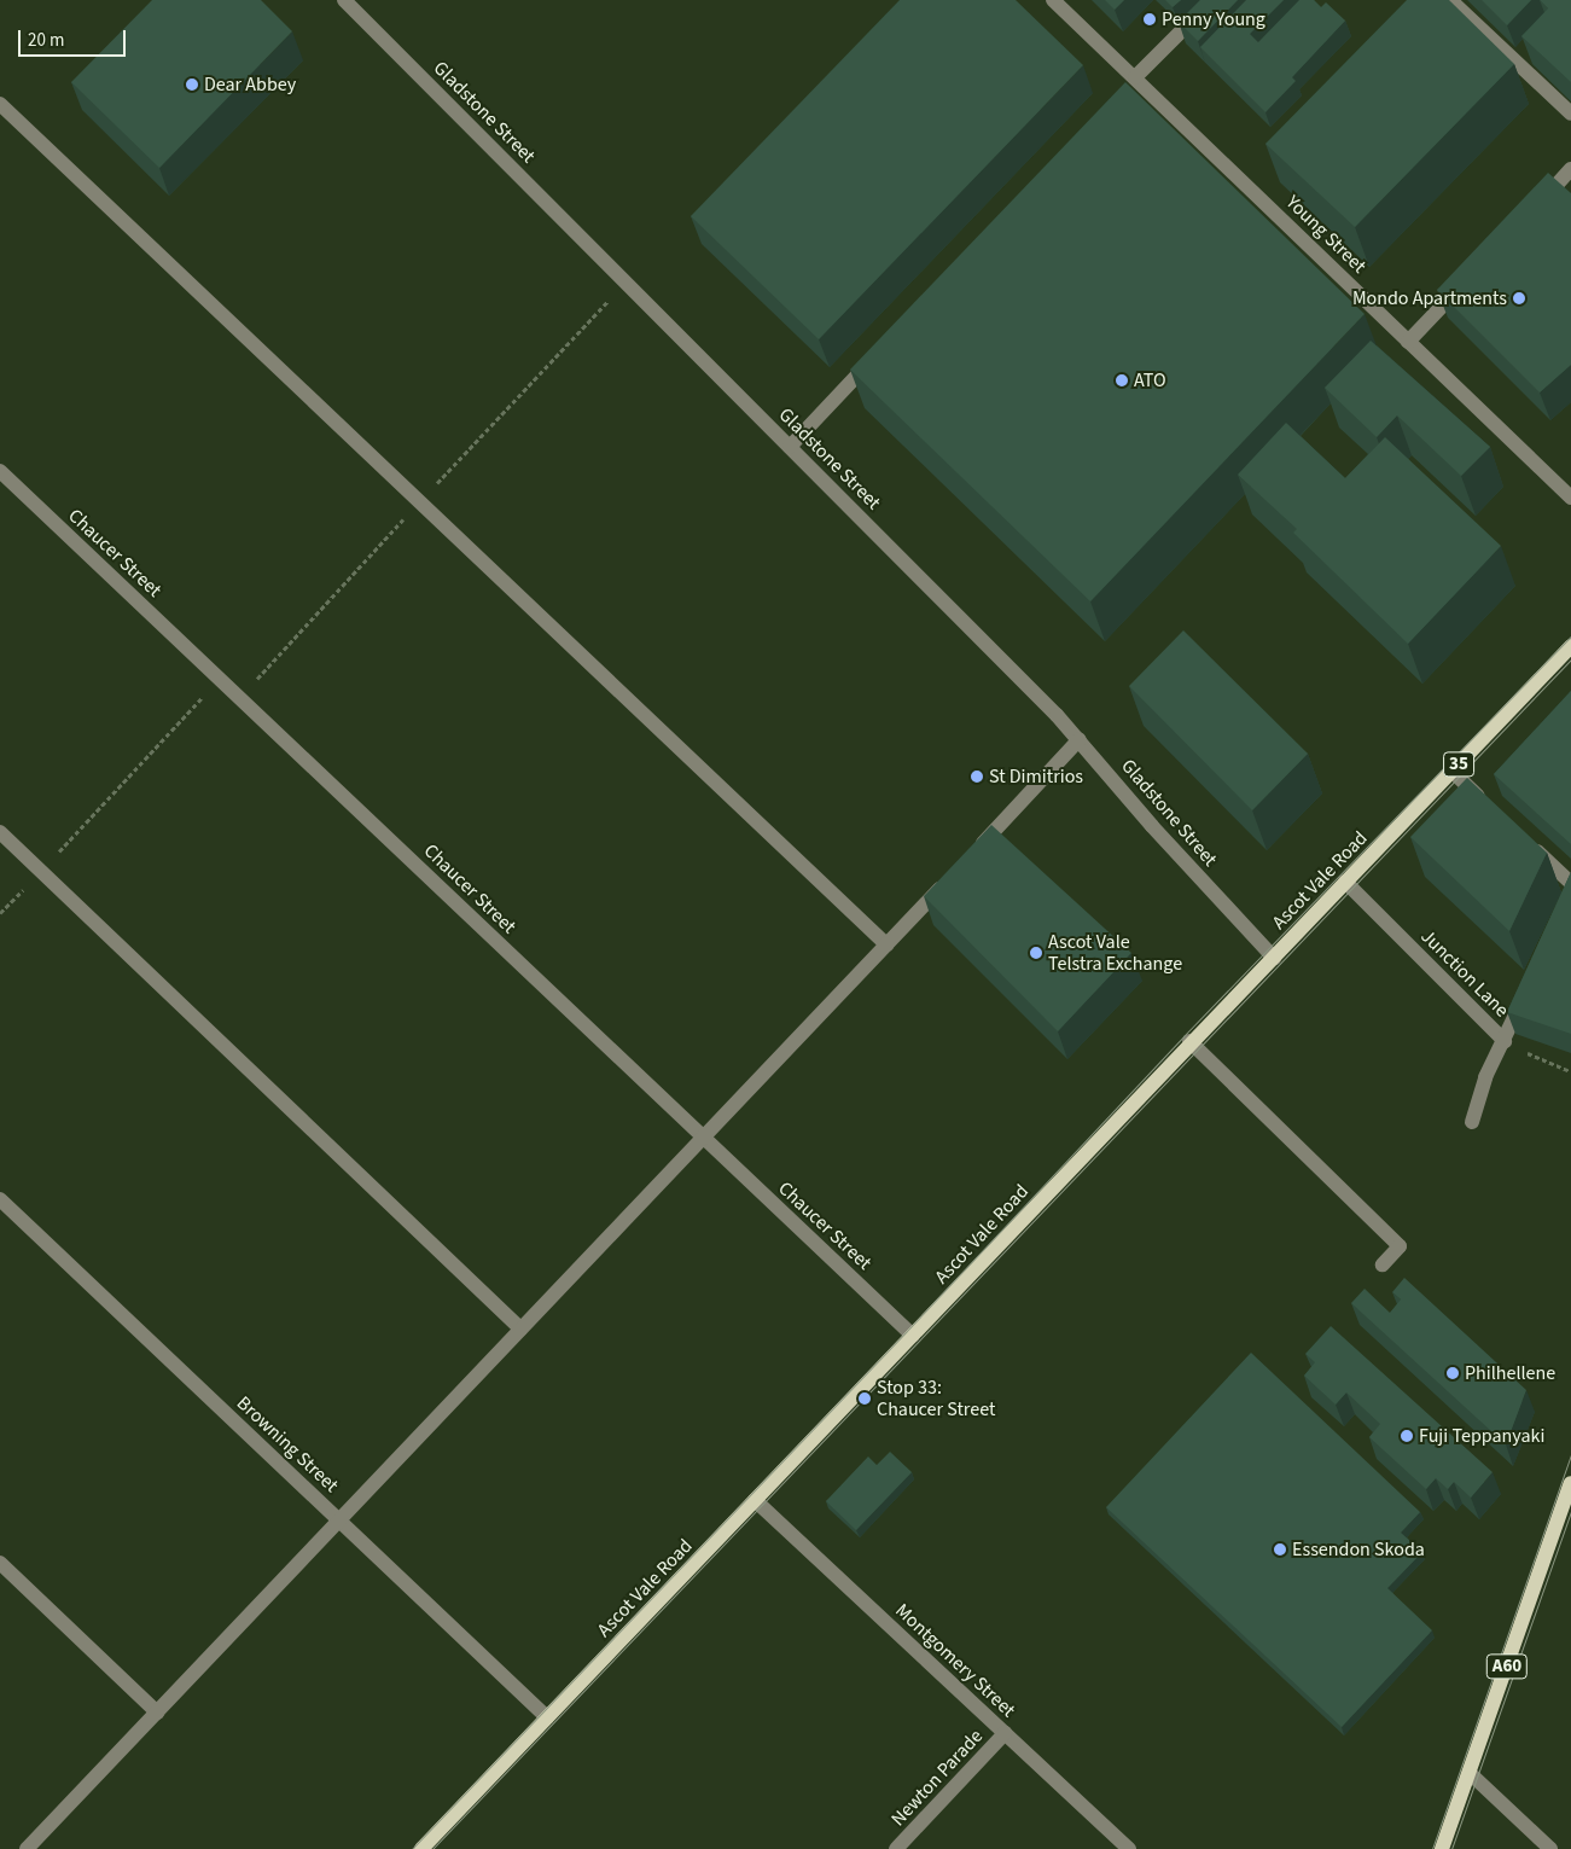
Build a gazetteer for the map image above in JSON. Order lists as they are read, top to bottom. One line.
{"streets":{"main road":["35","Ascot Vale Road","A60"],"street":["Gladstone Street","Young Street","Chaucer Street","Junction Lane","Browning Street","Montgomery Street","Newton Parade"]},"crossings":[["Gladstone Street","Ascot Vale Road"],["Chaucer Street","Ascot Vale Road"],["Ascot Vale Road","Junction Lane"],["Ascot Vale Road","Browning Street"],["Ascot Vale Road","Montgomery Street"],["Montgomery Street","Newton Parade"]],"places":["Penny Young","Dear Abbey","Mondo Apartments","ATO","St Dimitrios","Ascot Vale Telstra Exchange","Philhellene","Stop 33: Chaucer Street","Fuji Teppanyaki","Essendon Skoda"],"scale_bar":"20 m"}
